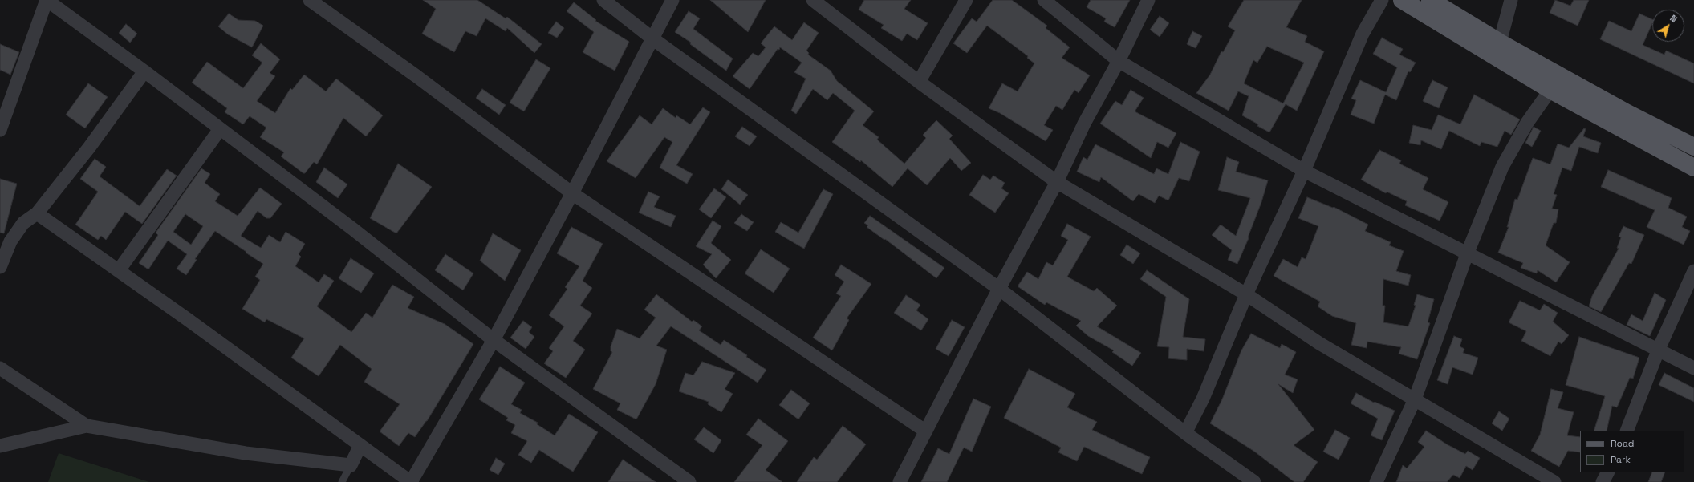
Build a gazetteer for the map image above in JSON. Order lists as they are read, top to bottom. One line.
{"legend":["Road","Park"],"north":"top right"}
